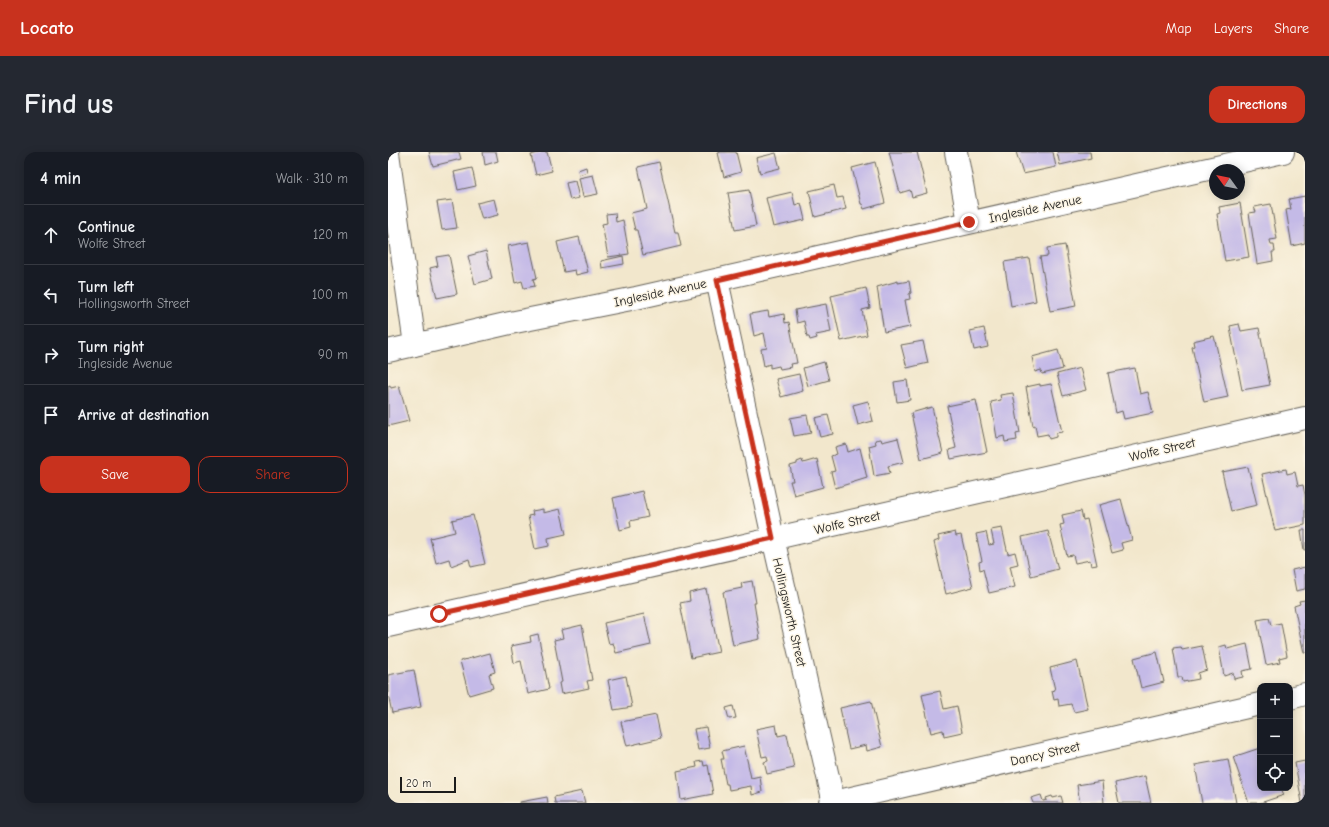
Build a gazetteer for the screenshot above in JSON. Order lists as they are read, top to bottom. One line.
{"streets":{"street":["Ingleside Avenue","Wolfe Street","Hollingsworth Street","Dancy Street"]},"crossings":[["Ingleside Avenue","Hollingsworth Street"],["Wolfe Street","Hollingsworth Street"],["Hollingsworth Street","Dancy Street"]],"scale_bar":"20 m","north":"top left","page":{"header":"Locato","nav":["Map","Layers","Share"],"buttons":["Directions",["Save","Share"]],"title":"Find us","heading":["4 min","Walk · 310 m"],"list":[["Continue","Wolfe Street","120 m"],["Turn left","Hollingsworth Street","100 m"],["Turn right","Ingleside Avenue","90 m"],"Arrive at destination"],"map_buttons":["+","−"],"scale":"20 m"}}
